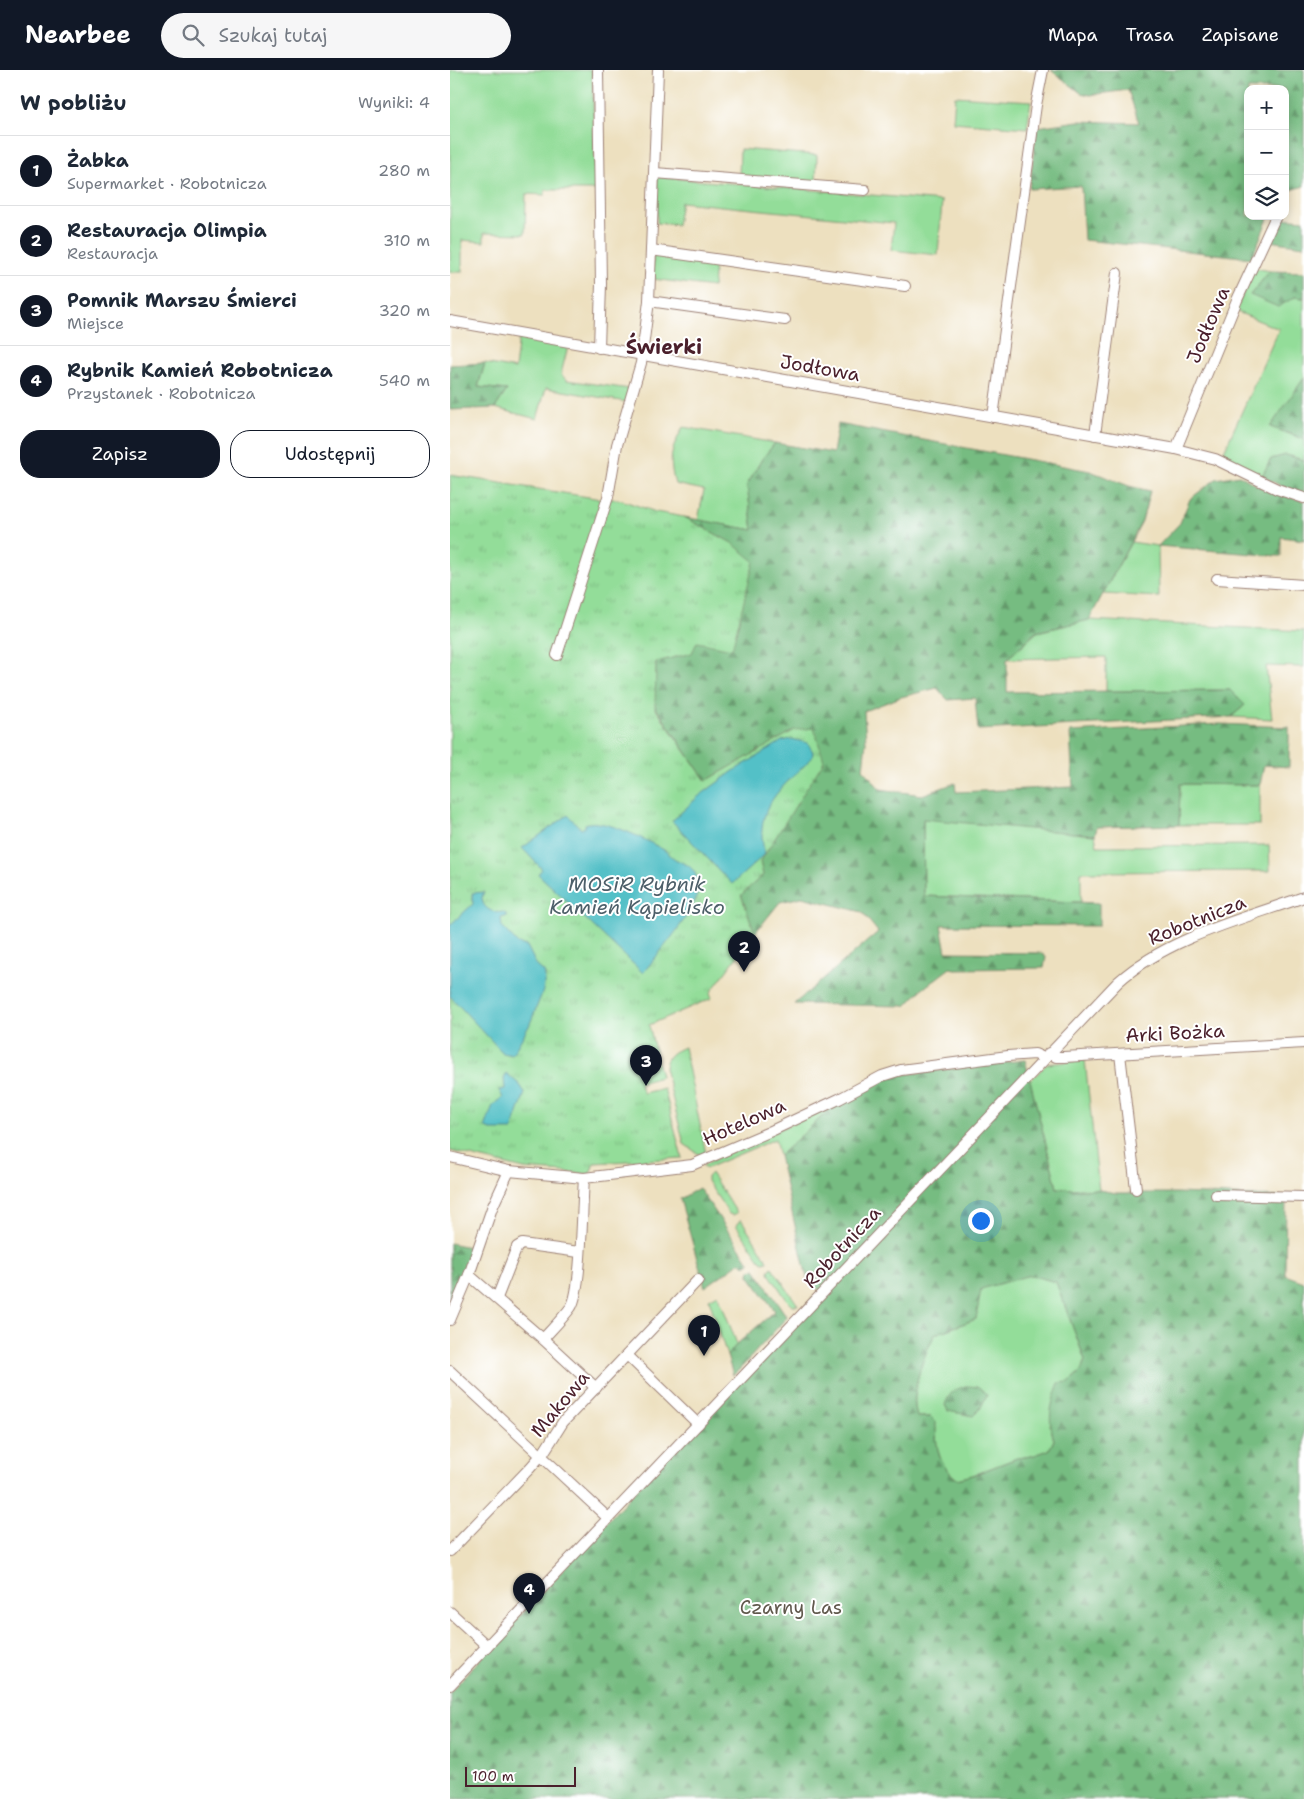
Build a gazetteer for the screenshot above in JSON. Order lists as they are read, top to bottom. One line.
{"streets":{"street":["Jodłowa","Robotnicza","Arki Bożka","Hotelowa","Makowa"]},"crossings":[["Robotnicza","Arki Bożka"],["Robotnicza","Hotelowa"],["Arki Bożka","Hotelowa"]],"districts":["Świerki"],"water":["MOSiR Rybnik Kamień Kąpielisko"],"parks":["Czarny Las"],"scale_bar":"100 m","page":{"header":"Nearbee","search":"Szukaj tutaj","nav":["Mapa","Trasa","Zapisane"],"heading":["W pobliżu","Wyniki: 4"],"map_buttons":["+","−"],"list":[{"mark":"1","name":"Żabka","note":"Supermarket · Robotnicza","value":"280 m"},{"mark":"2","name":"Restauracja Olimpia","note":"Restauracja","value":"310 m"},{"mark":"3","name":"Pomnik Marszu Śmierci","note":"Miejsce","value":"320 m"},{"mark":"4","name":"Rybnik Kamień Robotnicza","note":"Przystanek · Robotnicza","value":"540 m"}],"buttons":["Zapisz","Udostępnij"],"pins":["2","3","1","4"],"scale":"100 m"}}
